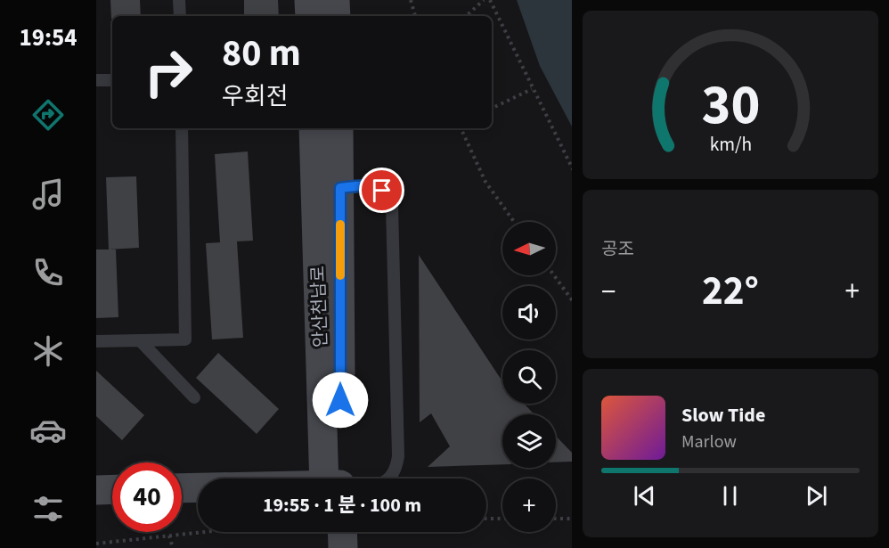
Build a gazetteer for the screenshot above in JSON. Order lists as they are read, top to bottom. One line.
{"streets":{"street":["안산천남로"]},"north":"left","page":{"tabs":"19:54","turn":["80 m","우회전"],"tile":"공조","map_buttons":"+","heat":["−","22°","+"],"song":["Slow Tide","Marlow"],"limit":"40","trip":"19:55 · 1 분 · 100 m","gauge":["30","km/h"]}}
